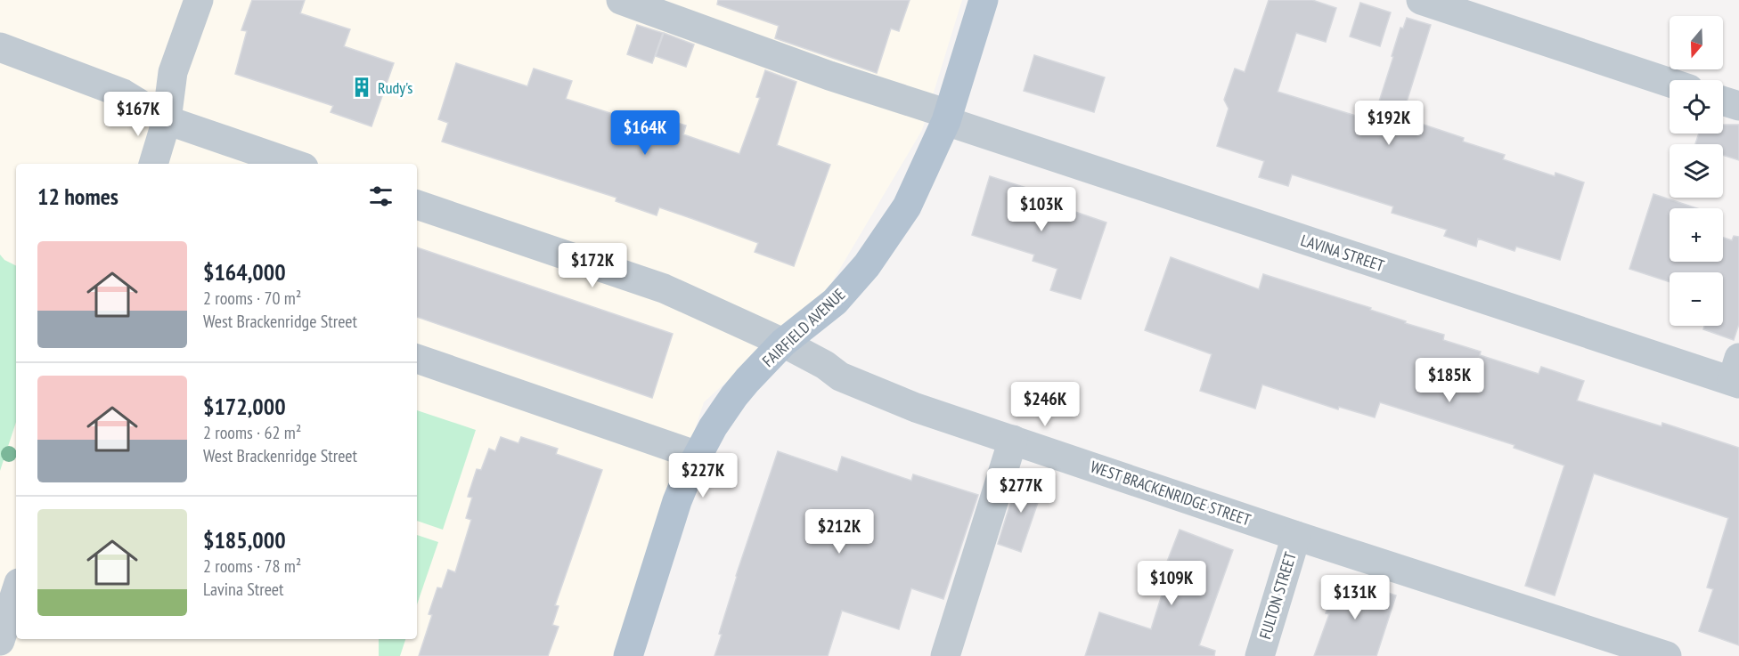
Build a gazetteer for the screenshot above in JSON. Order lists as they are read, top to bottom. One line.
{"streets":{"main road":["FAIRFIELD AVENUE"],"street":["LAVINA STREET","WEST BRACKENRIDGE STREET","FULTON STREET"]},"crossings":[["LAVINA STREET","FAIRFIELD AVENUE"],["FAIRFIELD AVENUE","WEST BRACKENRIDGE STREET"],["WEST BRACKENRIDGE STREET","FULTON STREET"]],"places":{"building":["Rudy's"]},"north":"bottom","page":{"map_buttons":["+","−"],"price":["$167K","$192K","$164K","$103K","$172K","$185K","$246K","$227K","$277K","$212K","$109K","$131K"],"heading":"12 homes","list":[{"name":"$164,000","note":"2 rooms · 70 m² · West Brackenridge Street"},{"name":"$172,000","note":"2 rooms · 62 m² · West Brackenridge Street"},{"name":"$185,000","note":"2 rooms · 78 m² · Lavina Street"}]}}
